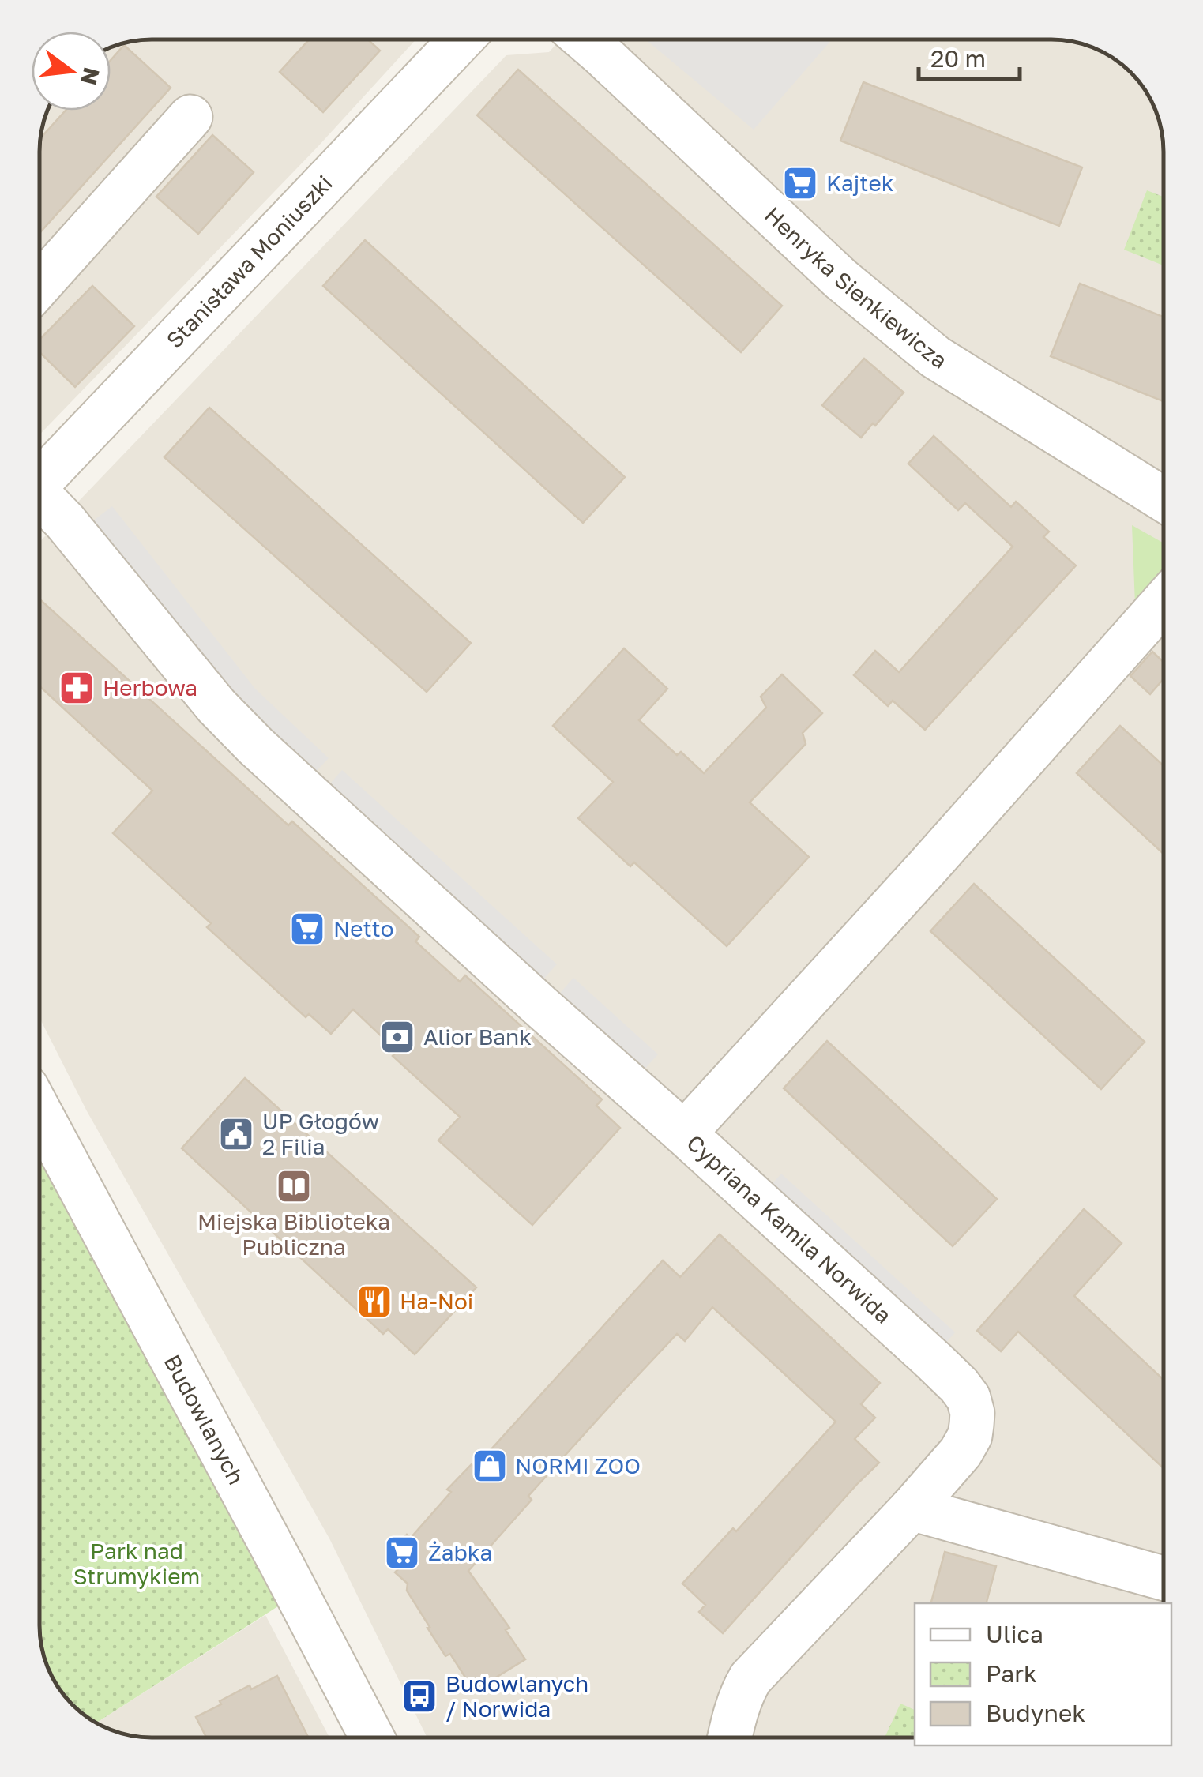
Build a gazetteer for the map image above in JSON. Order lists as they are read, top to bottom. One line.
{"streets":{"street":["Stanisława Moniuszki","Henryka Sienkiewicza","Cypriana Kamila Norwida","Budowlanych"]},"parks":["Park nad Strumykiem"],"places":{"supermarket":["Kajtek","Netto","Żabka"],"pharmacy":["Herbowa"],"bank":["Alior Bank"],"public building":["UP Głogów 2 Filia"],"library":["Miejska Biblioteka Publiczna"],"restaurant":["Ha-Noi"],"shop":["NORMI ZOO"],"bus stop":["Budowlanych / Norwida"]},"legend":["Ulica","Park","Budynek"],"scale_bar":"20 m","north":"right"}
